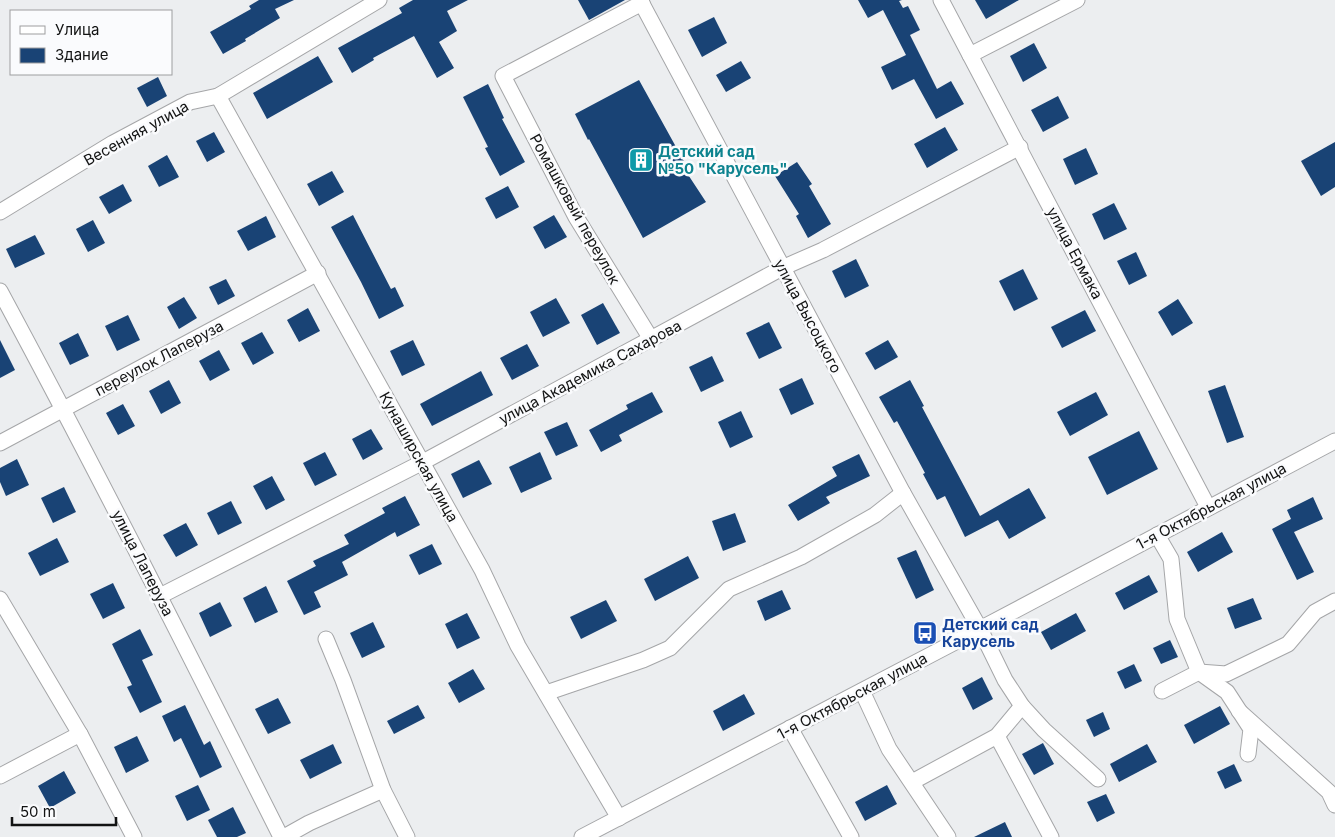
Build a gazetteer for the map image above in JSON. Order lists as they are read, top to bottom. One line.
{"streets":{"street":["Весенняя улица","Ромашковый переулок","улица Ермака","улица Высоцкого","переулок Лаперуза","улица Академика Сахарова","Кунаширская улица","1-я Октябрьская улица","улица Лаперуза"]},"crossings":[["Весенняя улица","Кунаширская улица"],["Ромашковый переулок","улица Высоцкого"],["Ромашковый переулок","улица Академика Сахарова"],["улица Ермака","улица Академика Сахарова"],["улица Ермака","1-я Октябрьская улица"],["улица Высоцкого","улица Академика Сахарова"],["улица Высоцкого","1-я Октябрьская улица"],["переулок Лаперуза","Кунаширская улица"],["переулок Лаперуза","улица Лаперуза"],["улица Академика Сахарова","Кунаширская улица"],["улица Академика Сахарова","улица Лаперуза"],["Кунаширская улица","1-я Октябрьская улица"]],"places":{"building":["Детский сад №50 \"Карусель\""],"bus stop":["Детский сад Карусель"]},"legend":["Улица","Здание"],"scale_bar":"50 m"}
